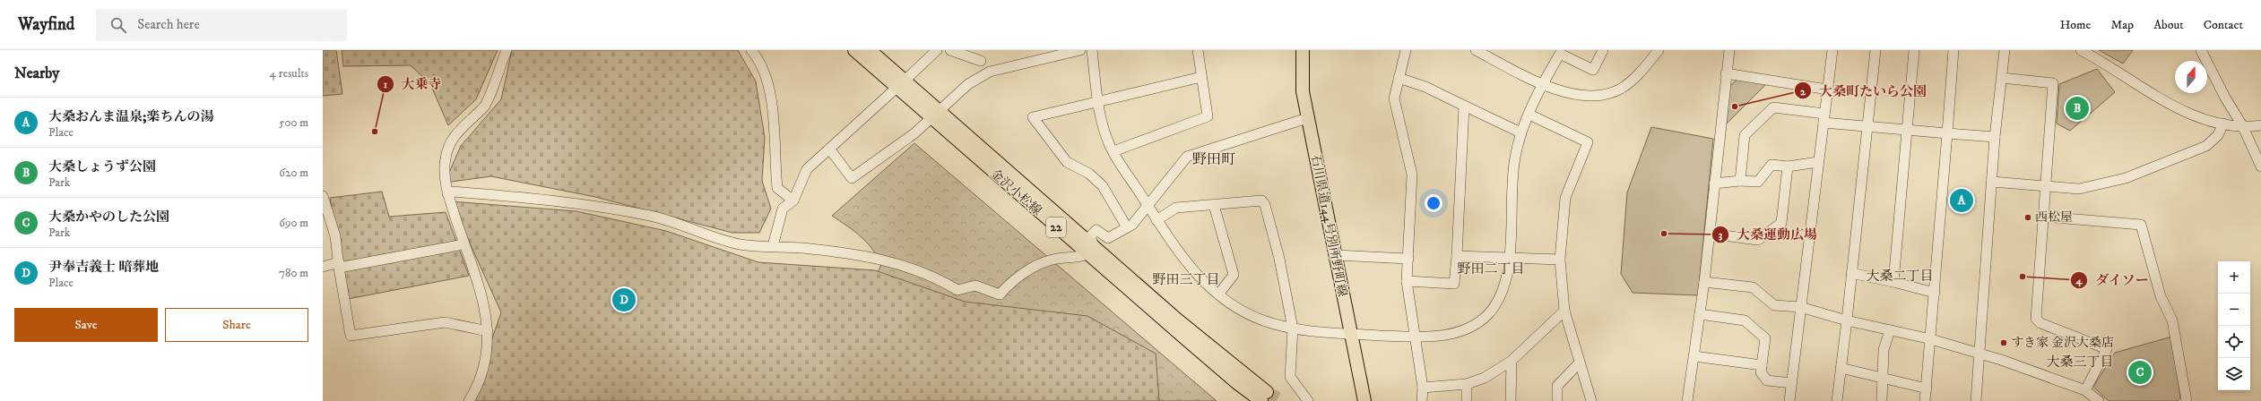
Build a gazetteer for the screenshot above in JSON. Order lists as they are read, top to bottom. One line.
{"streets":{"main road":["金沢小松線","石川県道144号別所野町線","22"]},"districts":["野田町","野田二丁目","大桑二丁目","野田三丁目","大桑三丁目"],"places":["大桑町たいら公園","大乗寺","西松屋","大桑運動広場","ダイソー","すき家 金沢大桑店"],"north":"top","page":{"header":"Wayfind","search":"Search here","nav":["Home","Map","About","Contact"],"heading":["Nearby","4 results"],"pins":["B","A","D","C"],"list":[{"mark":"A","name":"大桑おんま温泉;楽ちんの湯","note":"Place","value":"500 m"},{"mark":"B","name":"大桑しょうず公園","note":"Park","value":"620 m"},{"mark":"C","name":"大桑かやのした公園","note":"Park","value":"690 m"},{"mark":"D","name":"尹奉吉義士 暗葬地","note":"Place","value":"780 m"}],"map_buttons":["+","−"],"buttons":["Save","Share"]}}
